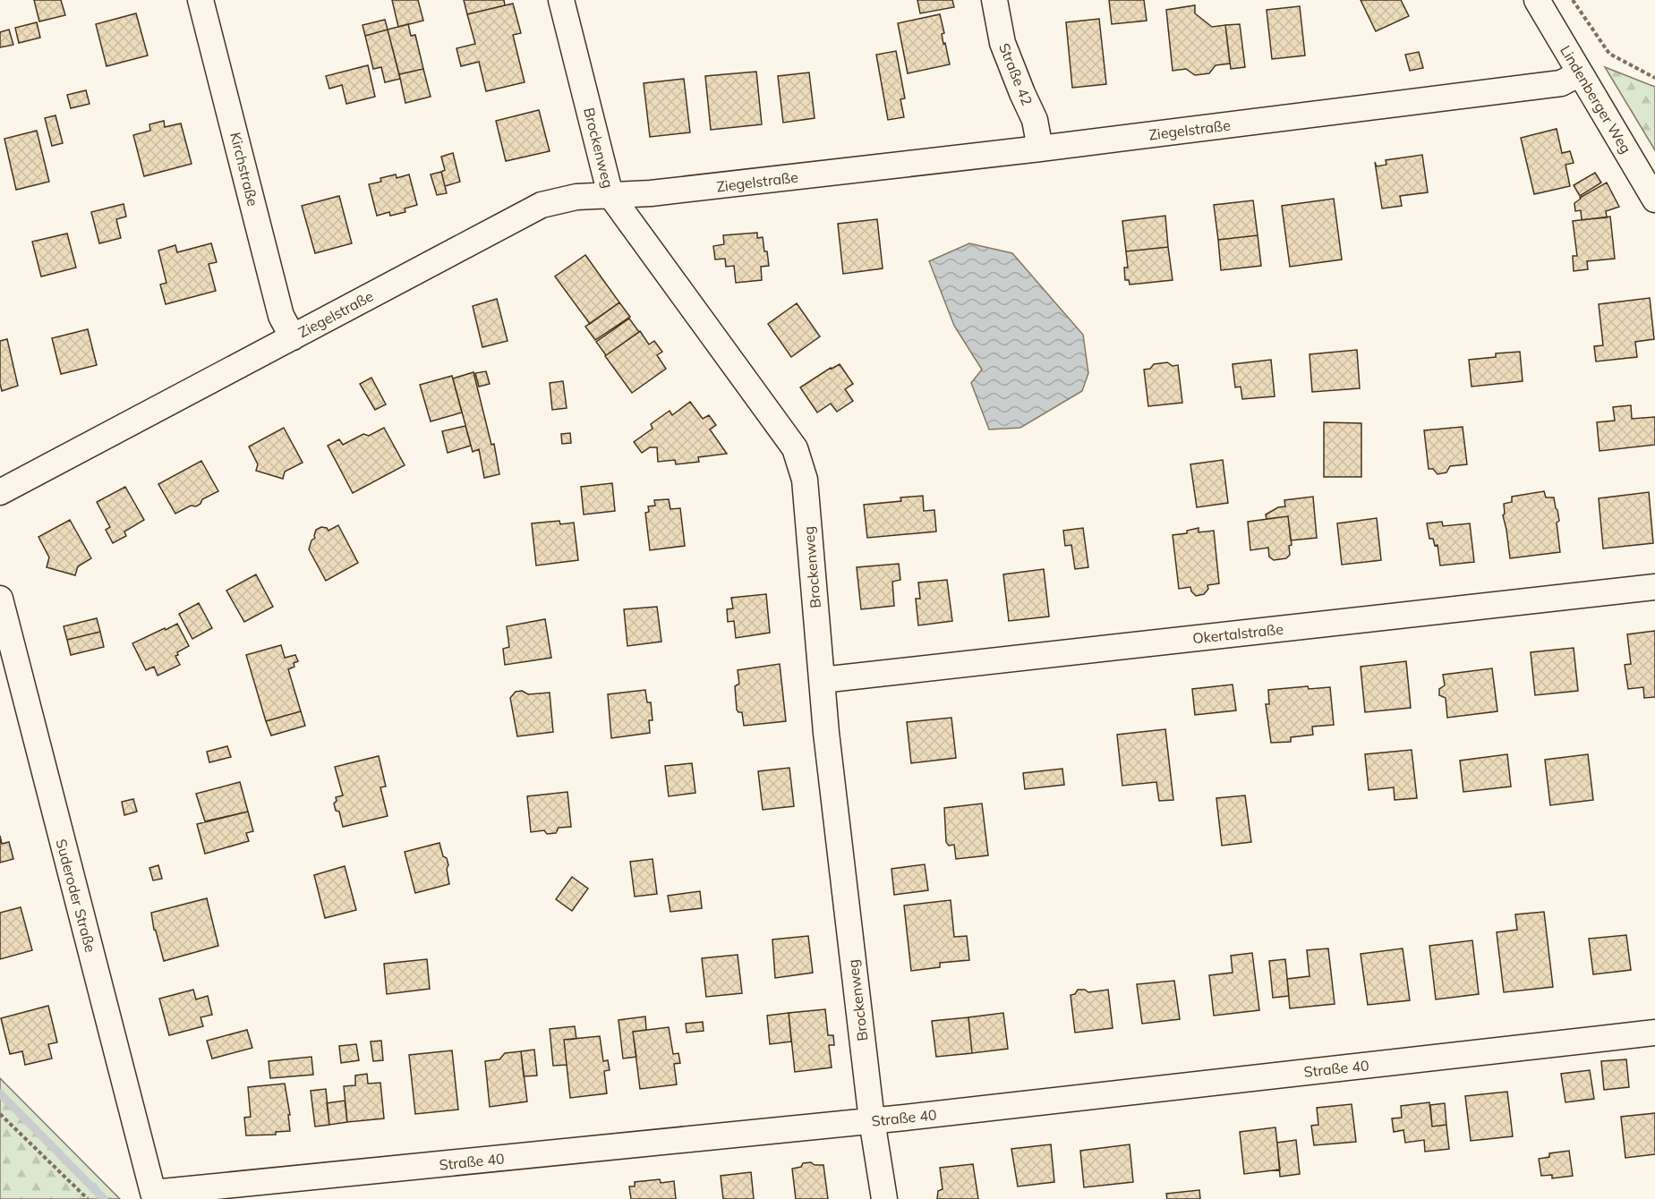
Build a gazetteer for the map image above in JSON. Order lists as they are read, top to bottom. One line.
{"streets":{"street":["Straße 42","Lindenberger Weg","Ziegelstraße","Brockenweg","Kirchstraße","Okertalstraße","Suderoder Straße","Straße 40"]},"crossings":[["Straße 42","Ziegelstraße"],["Lindenberger Weg","Ziegelstraße"],["Ziegelstraße","Brockenweg"],["Ziegelstraße","Kirchstraße"],["Brockenweg","Okertalstraße"],["Brockenweg","Straße 40"],["Suderoder Straße","Straße 40"]]}
